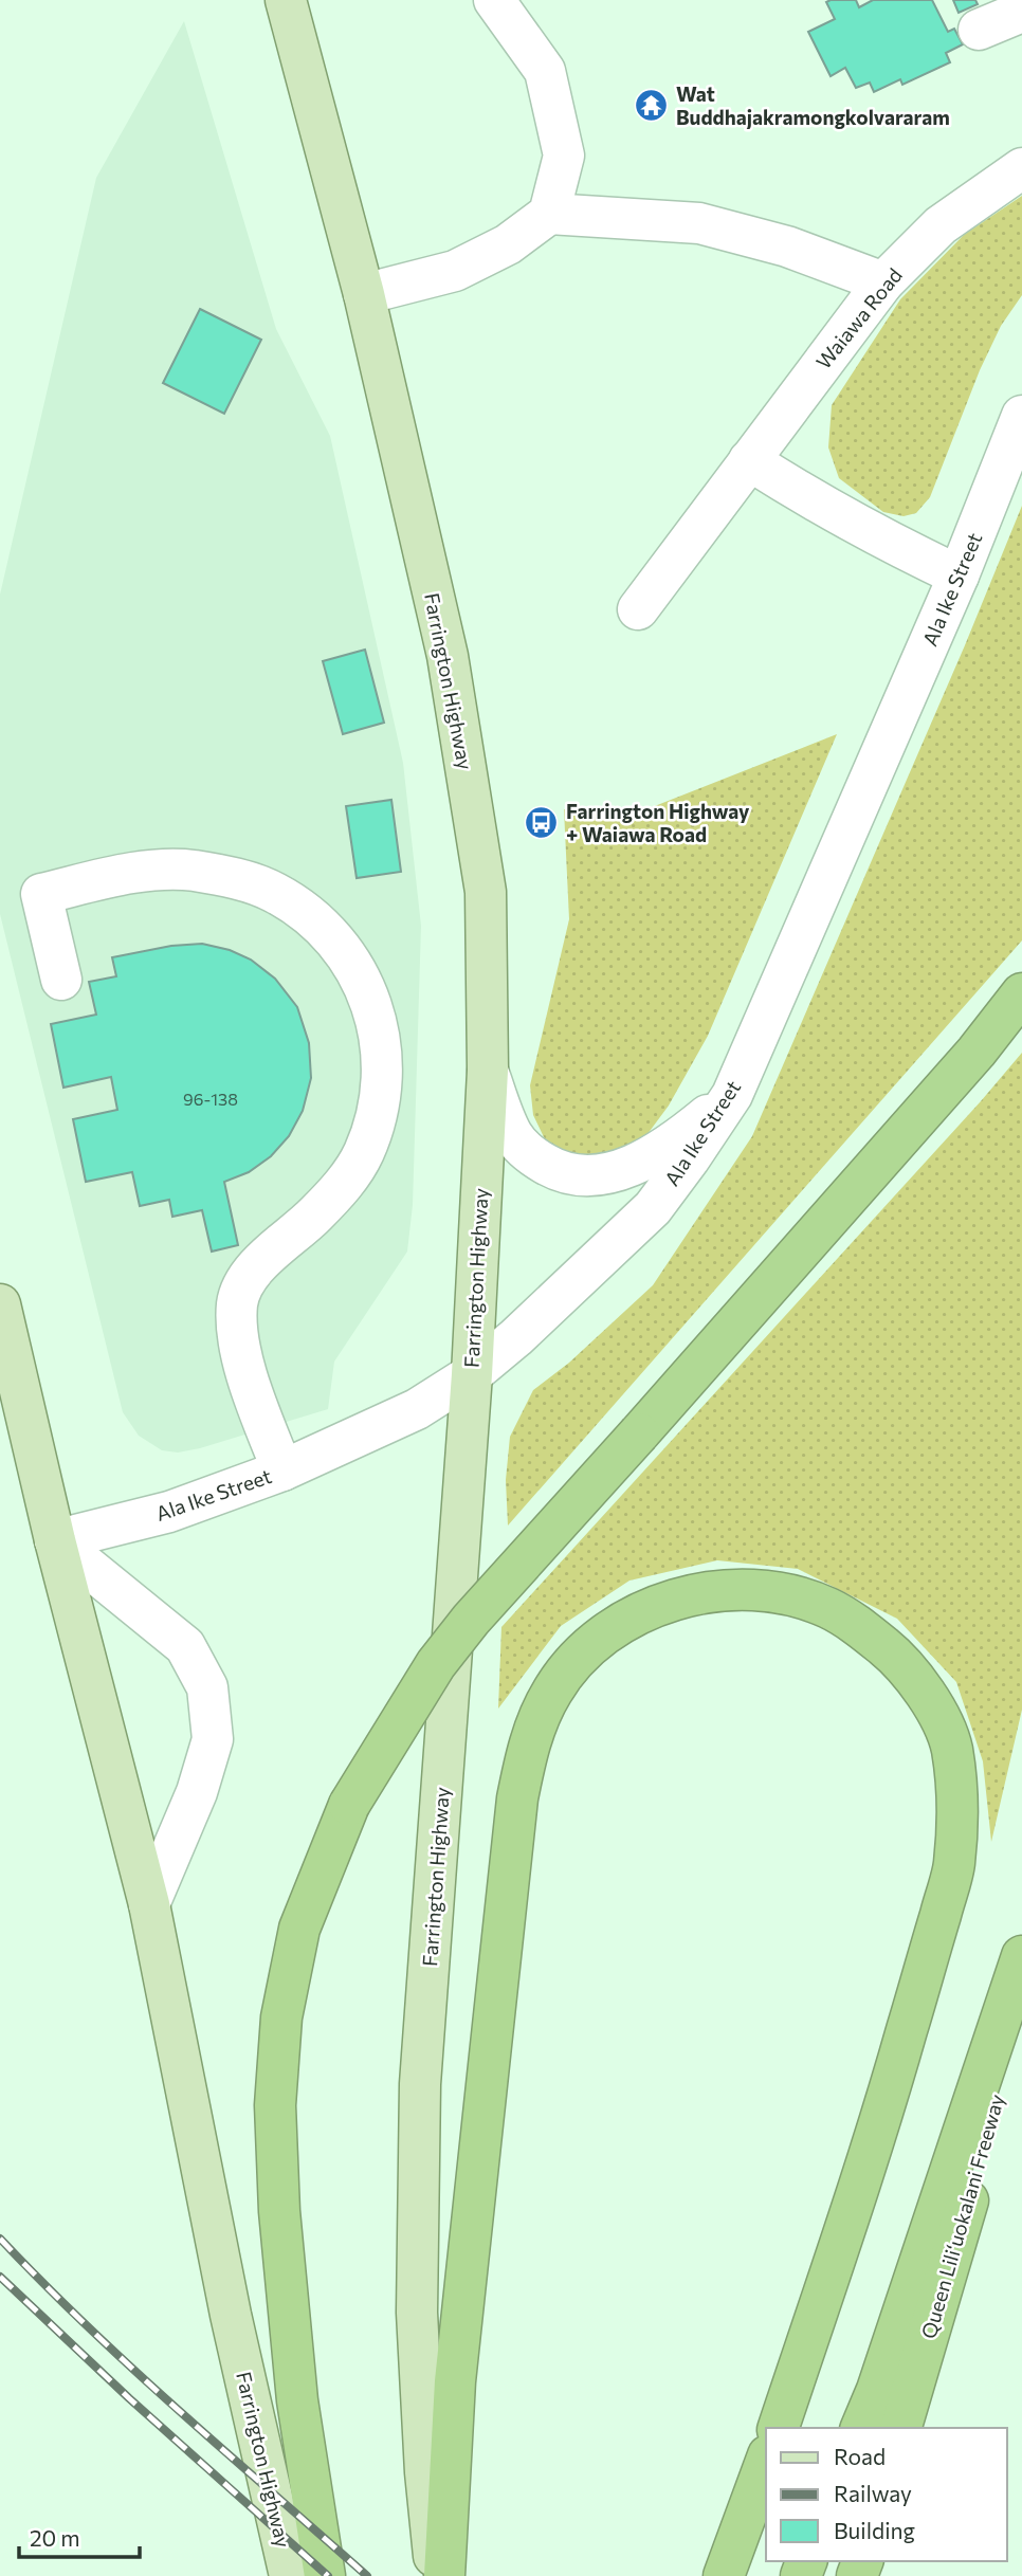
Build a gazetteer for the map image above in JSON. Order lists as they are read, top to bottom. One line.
{"streets":{"highway":["Queen Liliʻuokalani Freeway"],"main road":["Farrington Highway"],"street":["Waiawa Road","Ala Ike Street"]},"crossings":[["Ala Ike Street","Farrington Highway"]],"places":{"temple":["Wat Buddhajakramongkolvararam"],"bus stop":["Farrington Highway + Waiawa Road"]},"house_numbers":["96-138"],"legend":["Road","Railway","Building"],"scale_bar":"20 m"}
